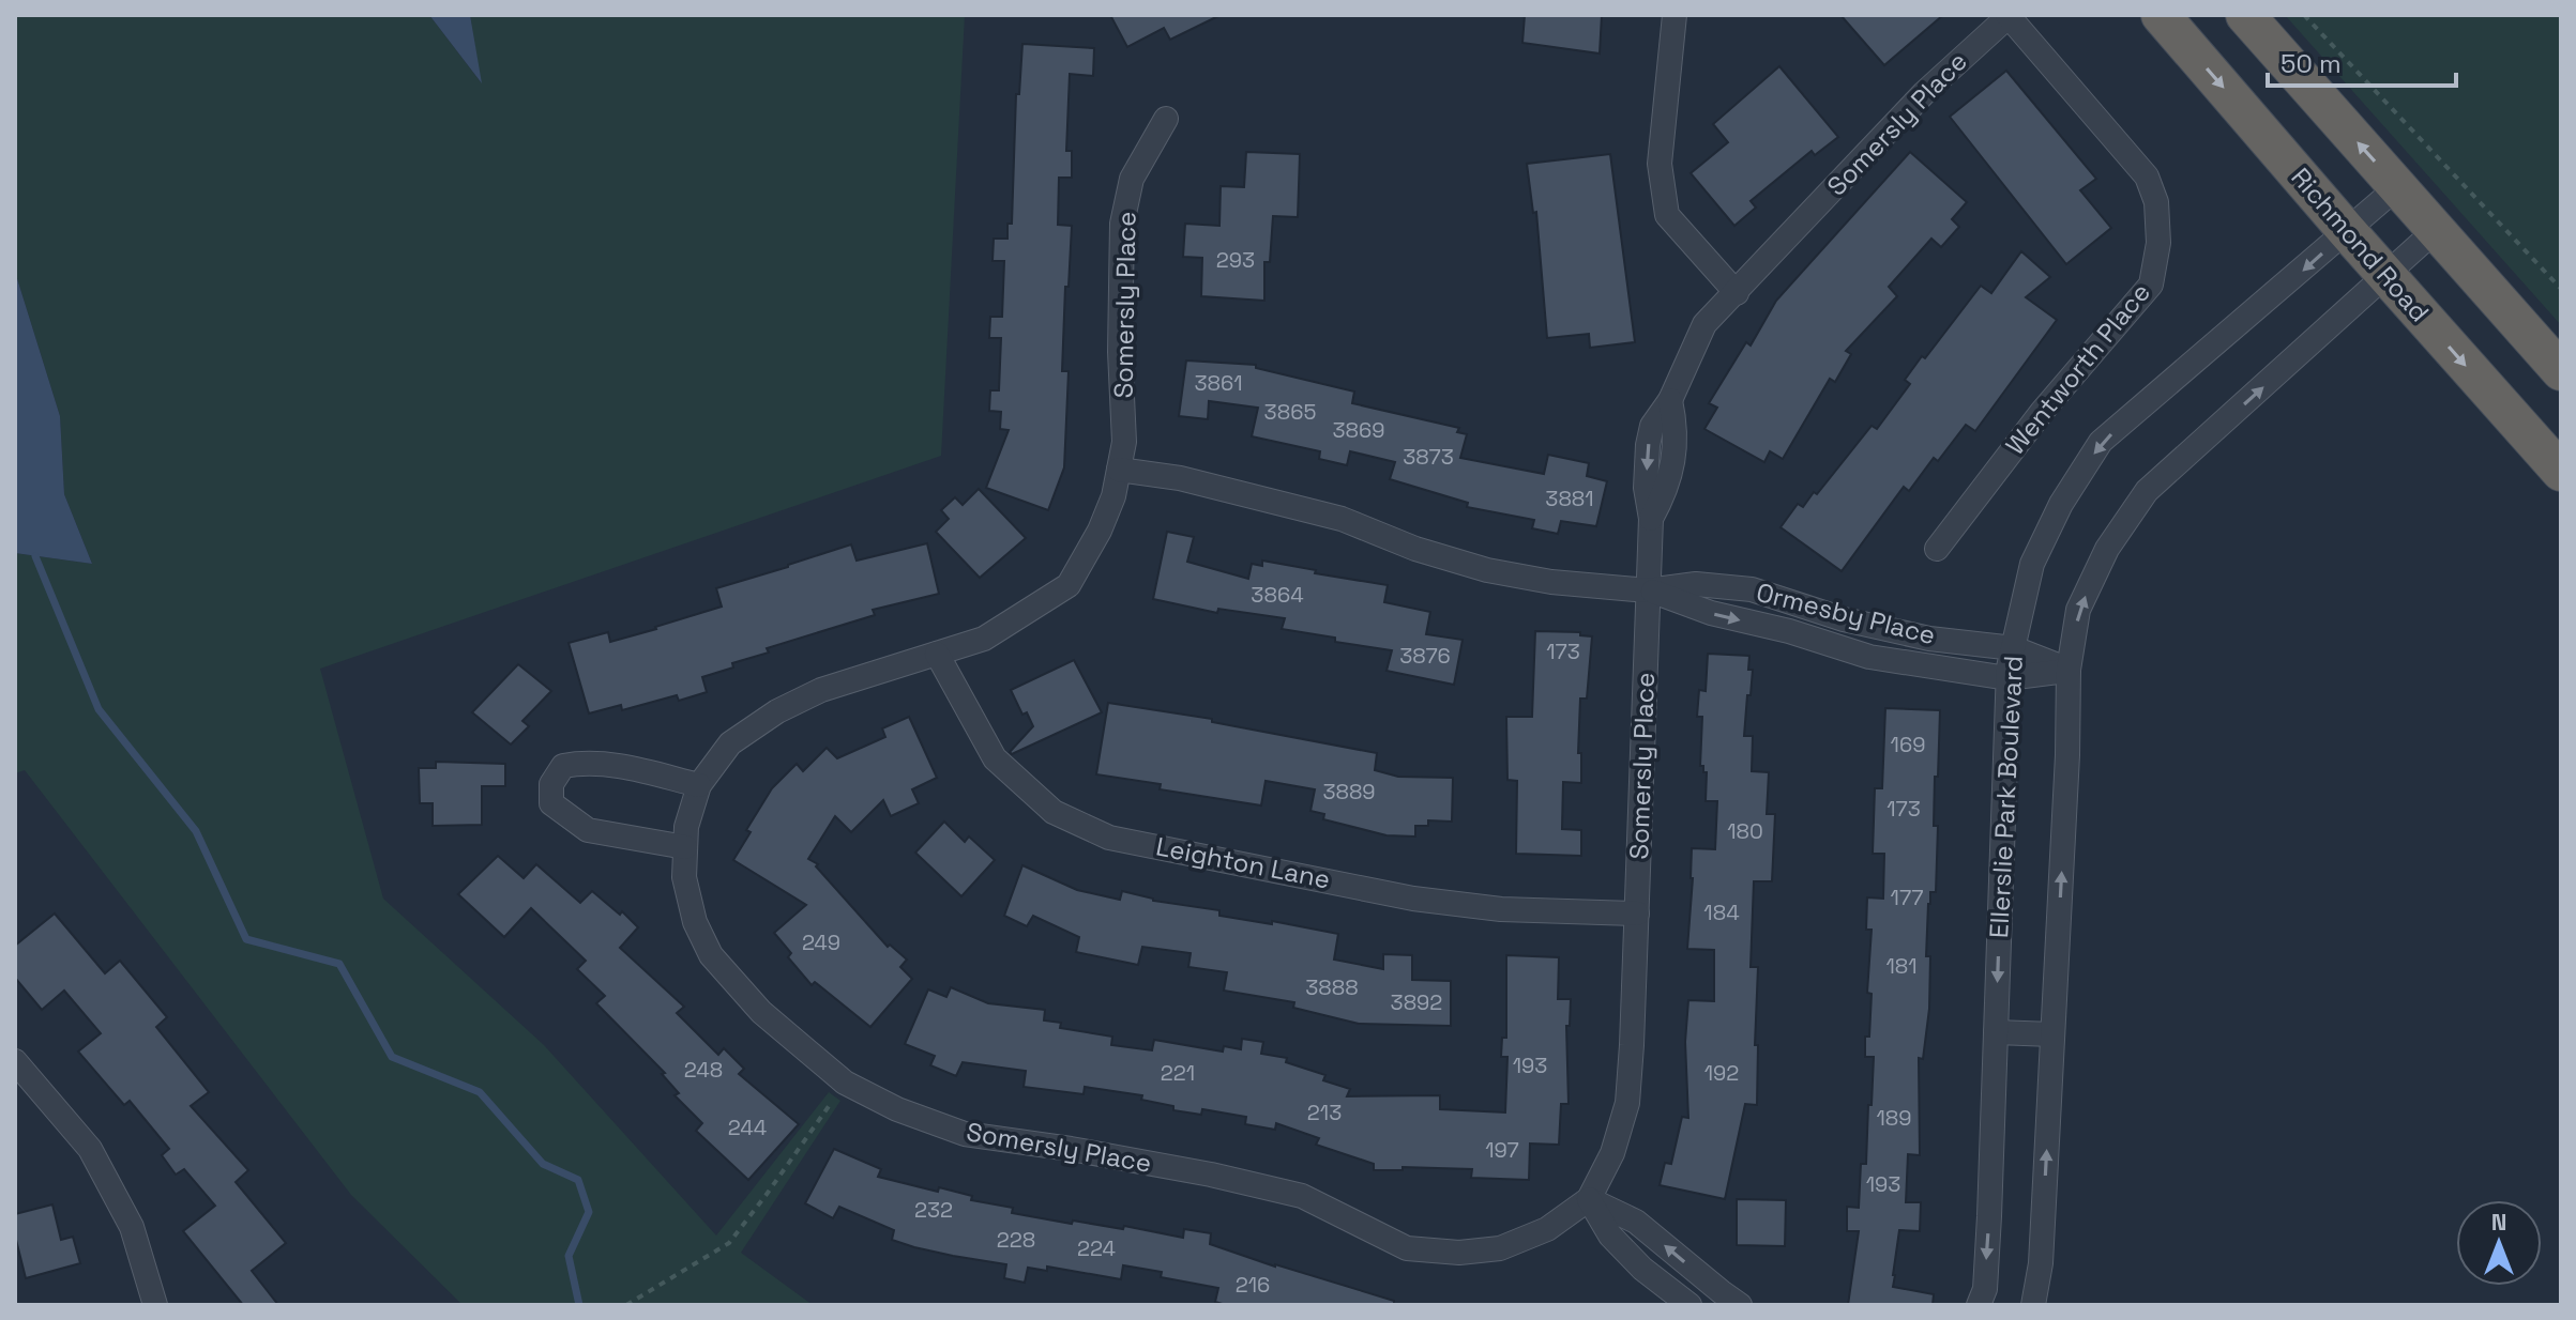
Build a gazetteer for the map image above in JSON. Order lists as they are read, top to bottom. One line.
{"streets":{"highway":["Richmond Road"],"street":["Somersly Place","Wentworth Place","Ormesby Place","Ellerslie Park Boulevard","Leighton Lane"]},"crossings":[["Somersly Place","Wentworth Place"],["Somersly Place","Ormesby Place"],["Somersly Place","Leighton Lane"],["Richmond Road","Ellerslie Park Boulevard"],["Ormesby Place","Ellerslie Park Boulevard"]],"house_numbers":["293","3861","3865","3869","3873","3881","3864","173","3876","169","3889","173","180","177","184","249","181","3888","3892","193","248","221","192","213","189","244","197","193","232","228","224","216"],"scale_bar":"50 m","north":"top"}
